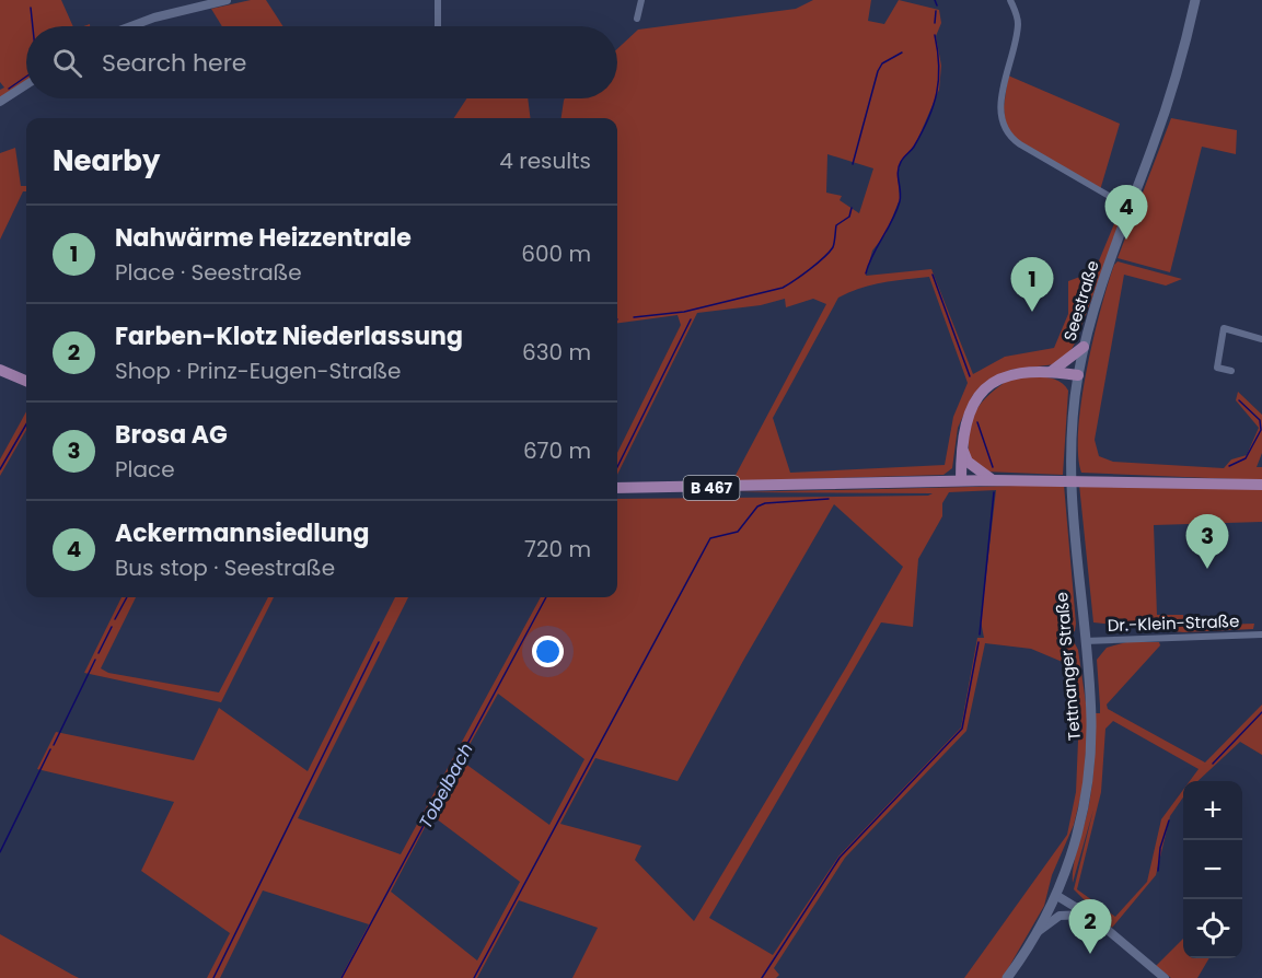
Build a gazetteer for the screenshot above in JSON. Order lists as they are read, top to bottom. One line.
{"streets":{"main road":["Seestraße","B 467","Tettnanger Straße"],"street":["Dr.-Klein-Straße"]},"crossings":[["Seestraße","Tettnanger Straße"],["Dr.-Klein-Straße","Tettnanger Straße"]],"water":["Tobelbach"],"page":{"search":"Search here","heading":["Nearby","4 results"],"pins":["4","1","3","2"],"list":[{"mark":"1","name":"Nahwärme Heizzentrale","note":"Place · Seestraße","value":"600 m"},{"mark":"2","name":"Farben-Klotz Niederlassung","note":"Shop · Prinz-Eugen-Straße","value":"630 m"},{"mark":"3","name":"Brosa AG","note":"Place","value":"670 m"},{"mark":"4","name":"Ackermannsiedlung","note":"Bus stop · Seestraße","value":"720 m"}],"map_buttons":["+","−"]}}
